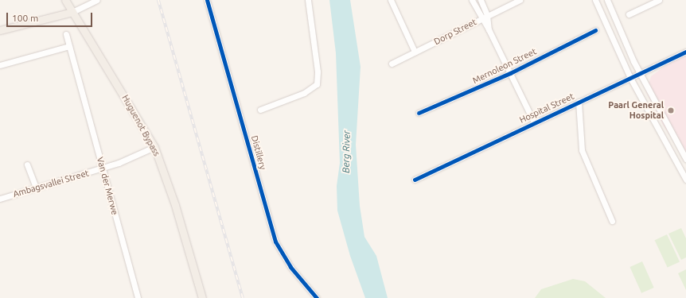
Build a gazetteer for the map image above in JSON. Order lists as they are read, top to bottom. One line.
{"streets":{"main road":["Huguenot Bypass"],"street":["Dorp Street","Mernoleon Street","Hospital Street","Distillery","Ambagsvallei Street","Van der Merwe"]},"crossings":[["Huguenot Bypass","Ambagsvallei Street"],["Ambagsvallei Street","Van der Merwe"]],"water":["Berg River"],"places":["Paarl General Hospital"],"scale_bar":"100 m"}
